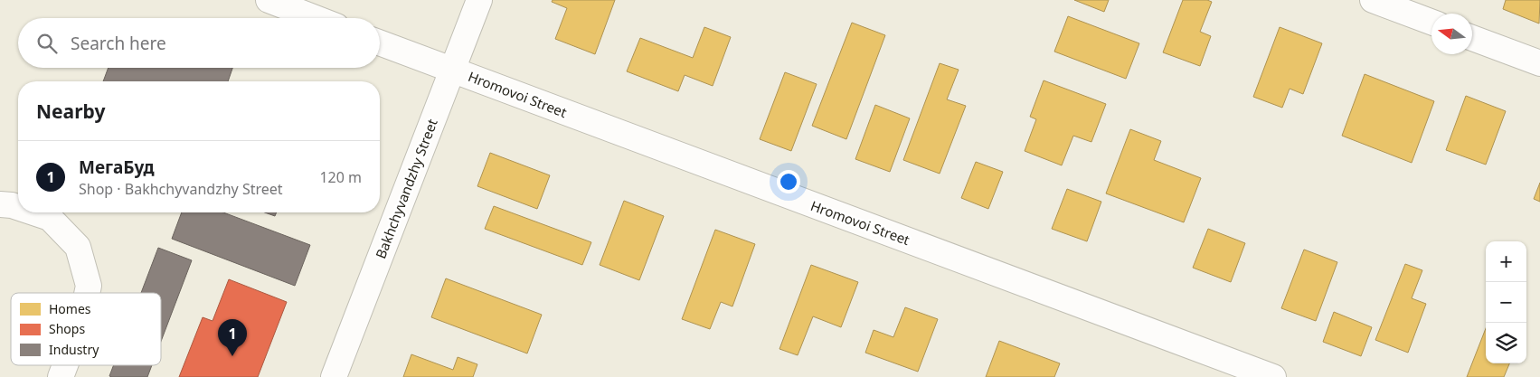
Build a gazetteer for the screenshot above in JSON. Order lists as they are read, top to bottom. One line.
{"streets":{"street":["Hromovoi Street","Bakhchyvandzhy Street"]},"crossings":[["Hromovoi Street","Bakhchyvandzhy Street"]],"legend":["Homes","Shops","Industry"],"north":"left","page":{"search":"Search here","heading":"Nearby","list":[{"mark":"1","name":"МегаБуд","note":"Shop · Bakhchyvandzhy Street","value":"120 m"}],"map_buttons":["+","−"],"pins":"1"}}
